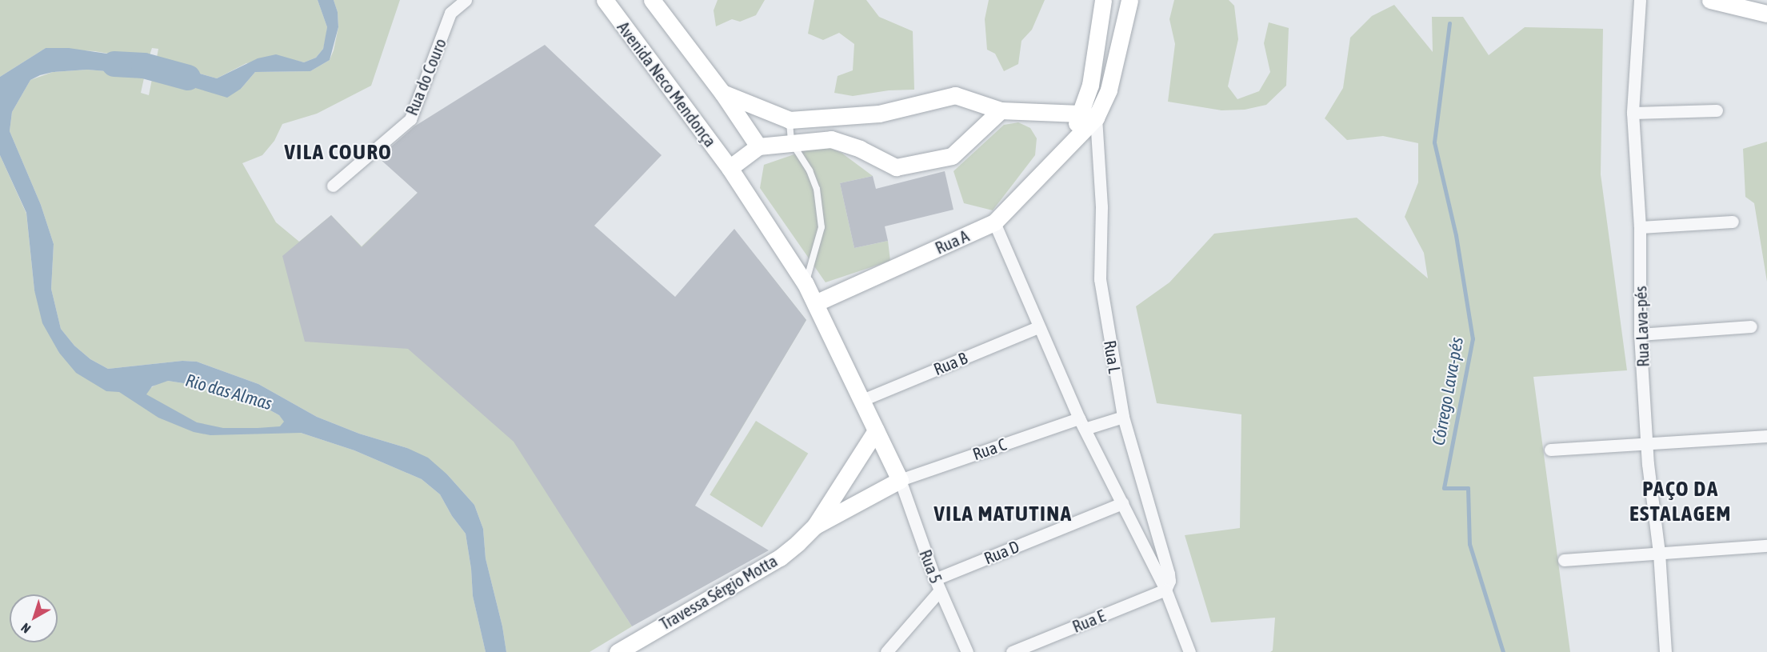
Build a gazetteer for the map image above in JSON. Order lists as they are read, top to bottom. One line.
{"streets":{"street":["Rua do Couro","Avenida Neco Mendonça","Rua A","Rua Lava-pés","Rua L","Rua B","Rua C","Rua D","Rua 5","Travessa Sérgio Motta","Rua E"]},"crossings":[["Avenida Neco Mendonça","Rua A"],["Avenida Neco Mendonça","Rua B"],["Avenida Neco Mendonça","Rua C"],["Avenida Neco Mendonça","Rua 5"],["Rua A","Rua L"],["Rua L","Rua B"],["Rua L","Rua C"],["Rua L","Rua D"],["Rua L","Rua E"],["Rua C","Rua 5"],["Rua D","Rua 5"]],"districts":["VILA COURO","PAÇO DA ESTALAGEM","VILA MATUTINA"],"water":["Córrego Lava-pés","Rio das Almas"],"north":"bottom left"}
